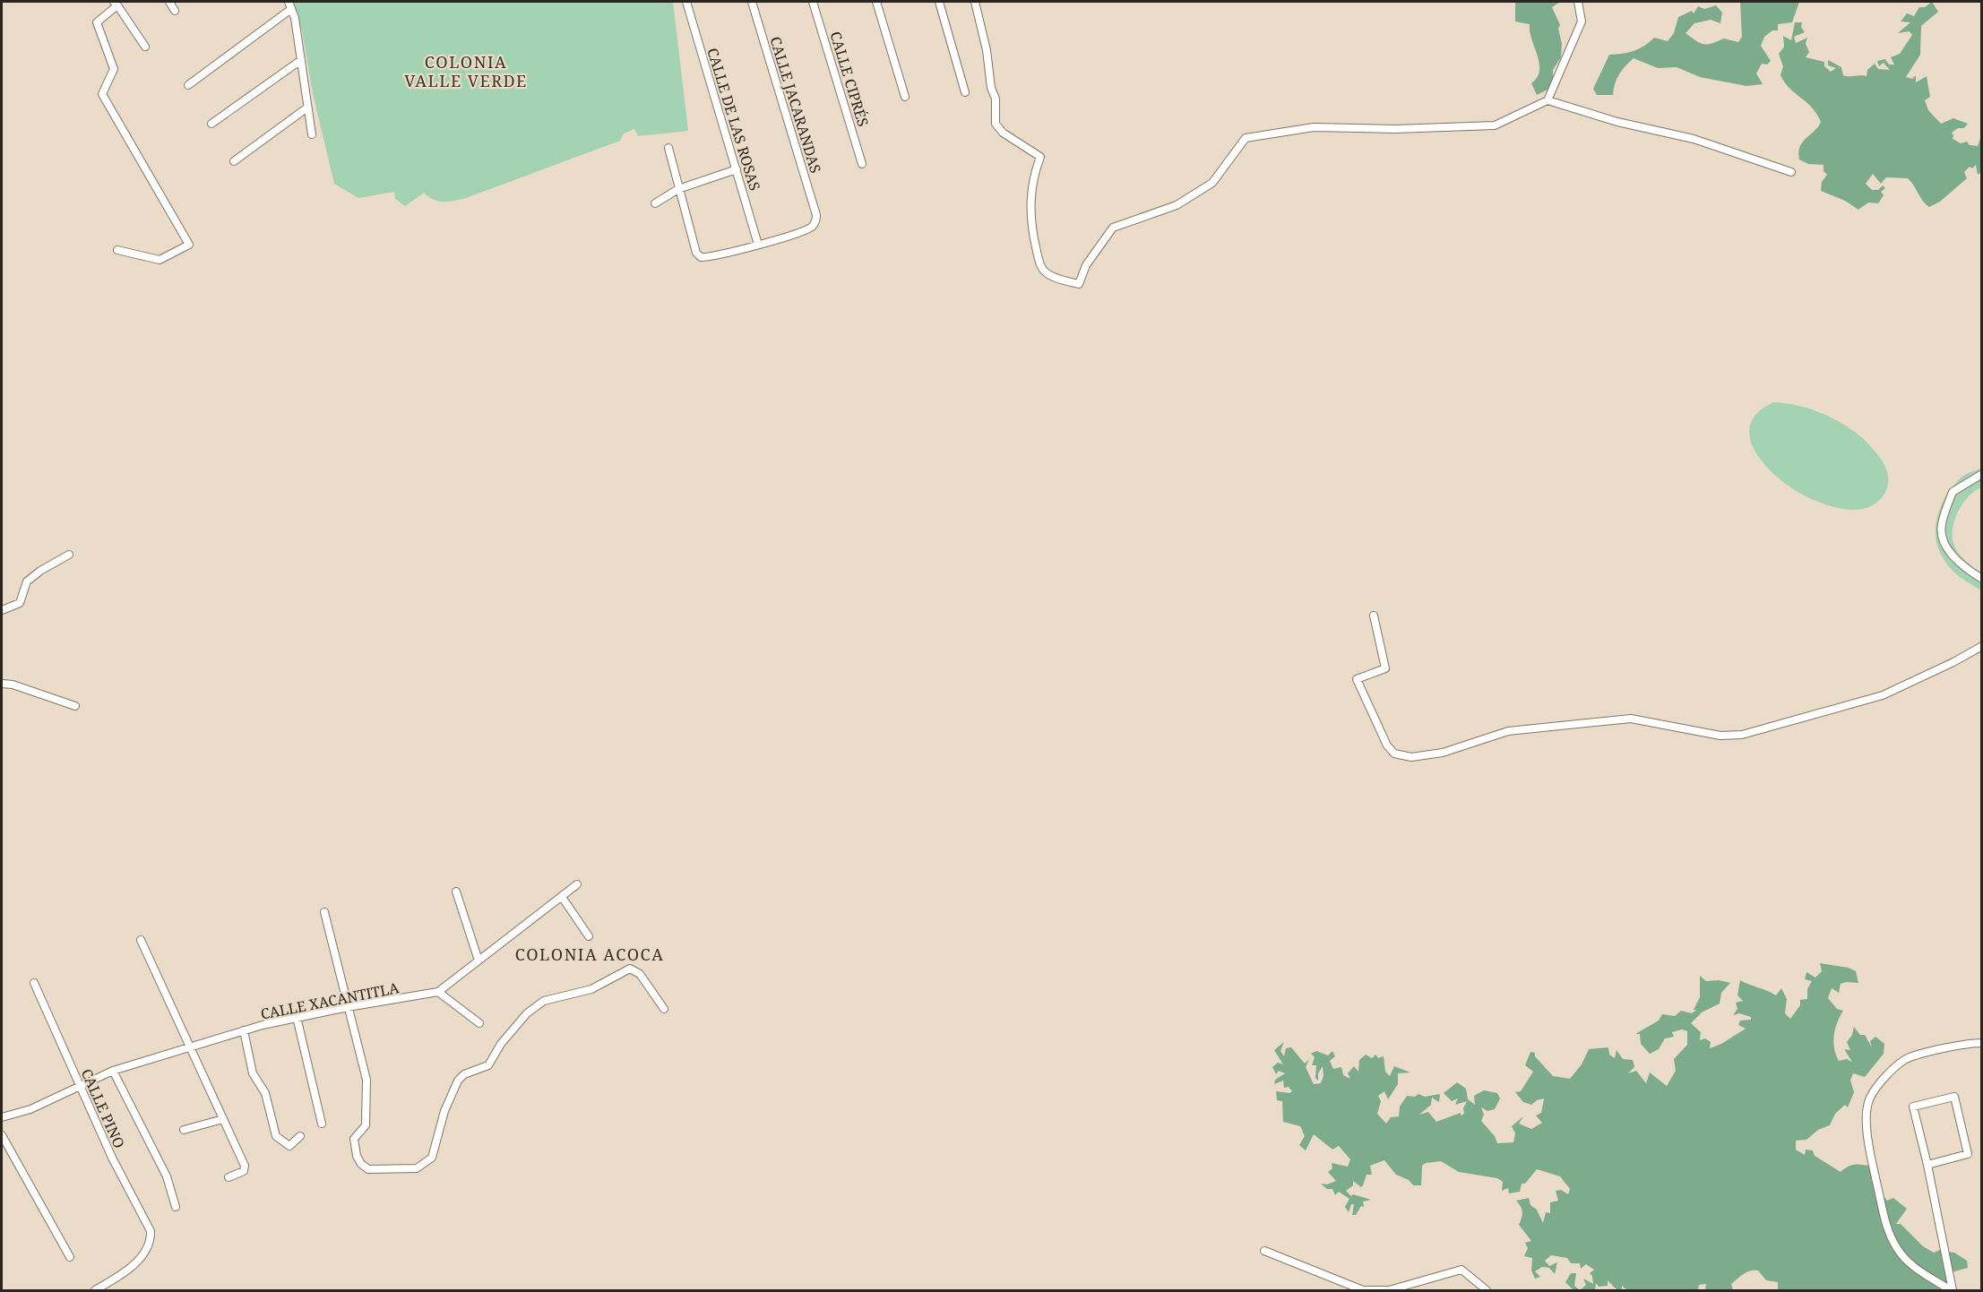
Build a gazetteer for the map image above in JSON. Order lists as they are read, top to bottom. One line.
{"streets":{"street":["CALLE CIPRÉS","CALLE JACARANDAS","CALLE DE LAS ROSAS","CALLE XACANTITLA","CALLE PINO"]},"crossings":[["CALLE JACARANDAS","CALLE DE LAS ROSAS"],["CALLE XACANTITLA","CALLE PINO"]],"districts":["COLONIA VALLE VERDE","COLONIA ACOCA"]}
